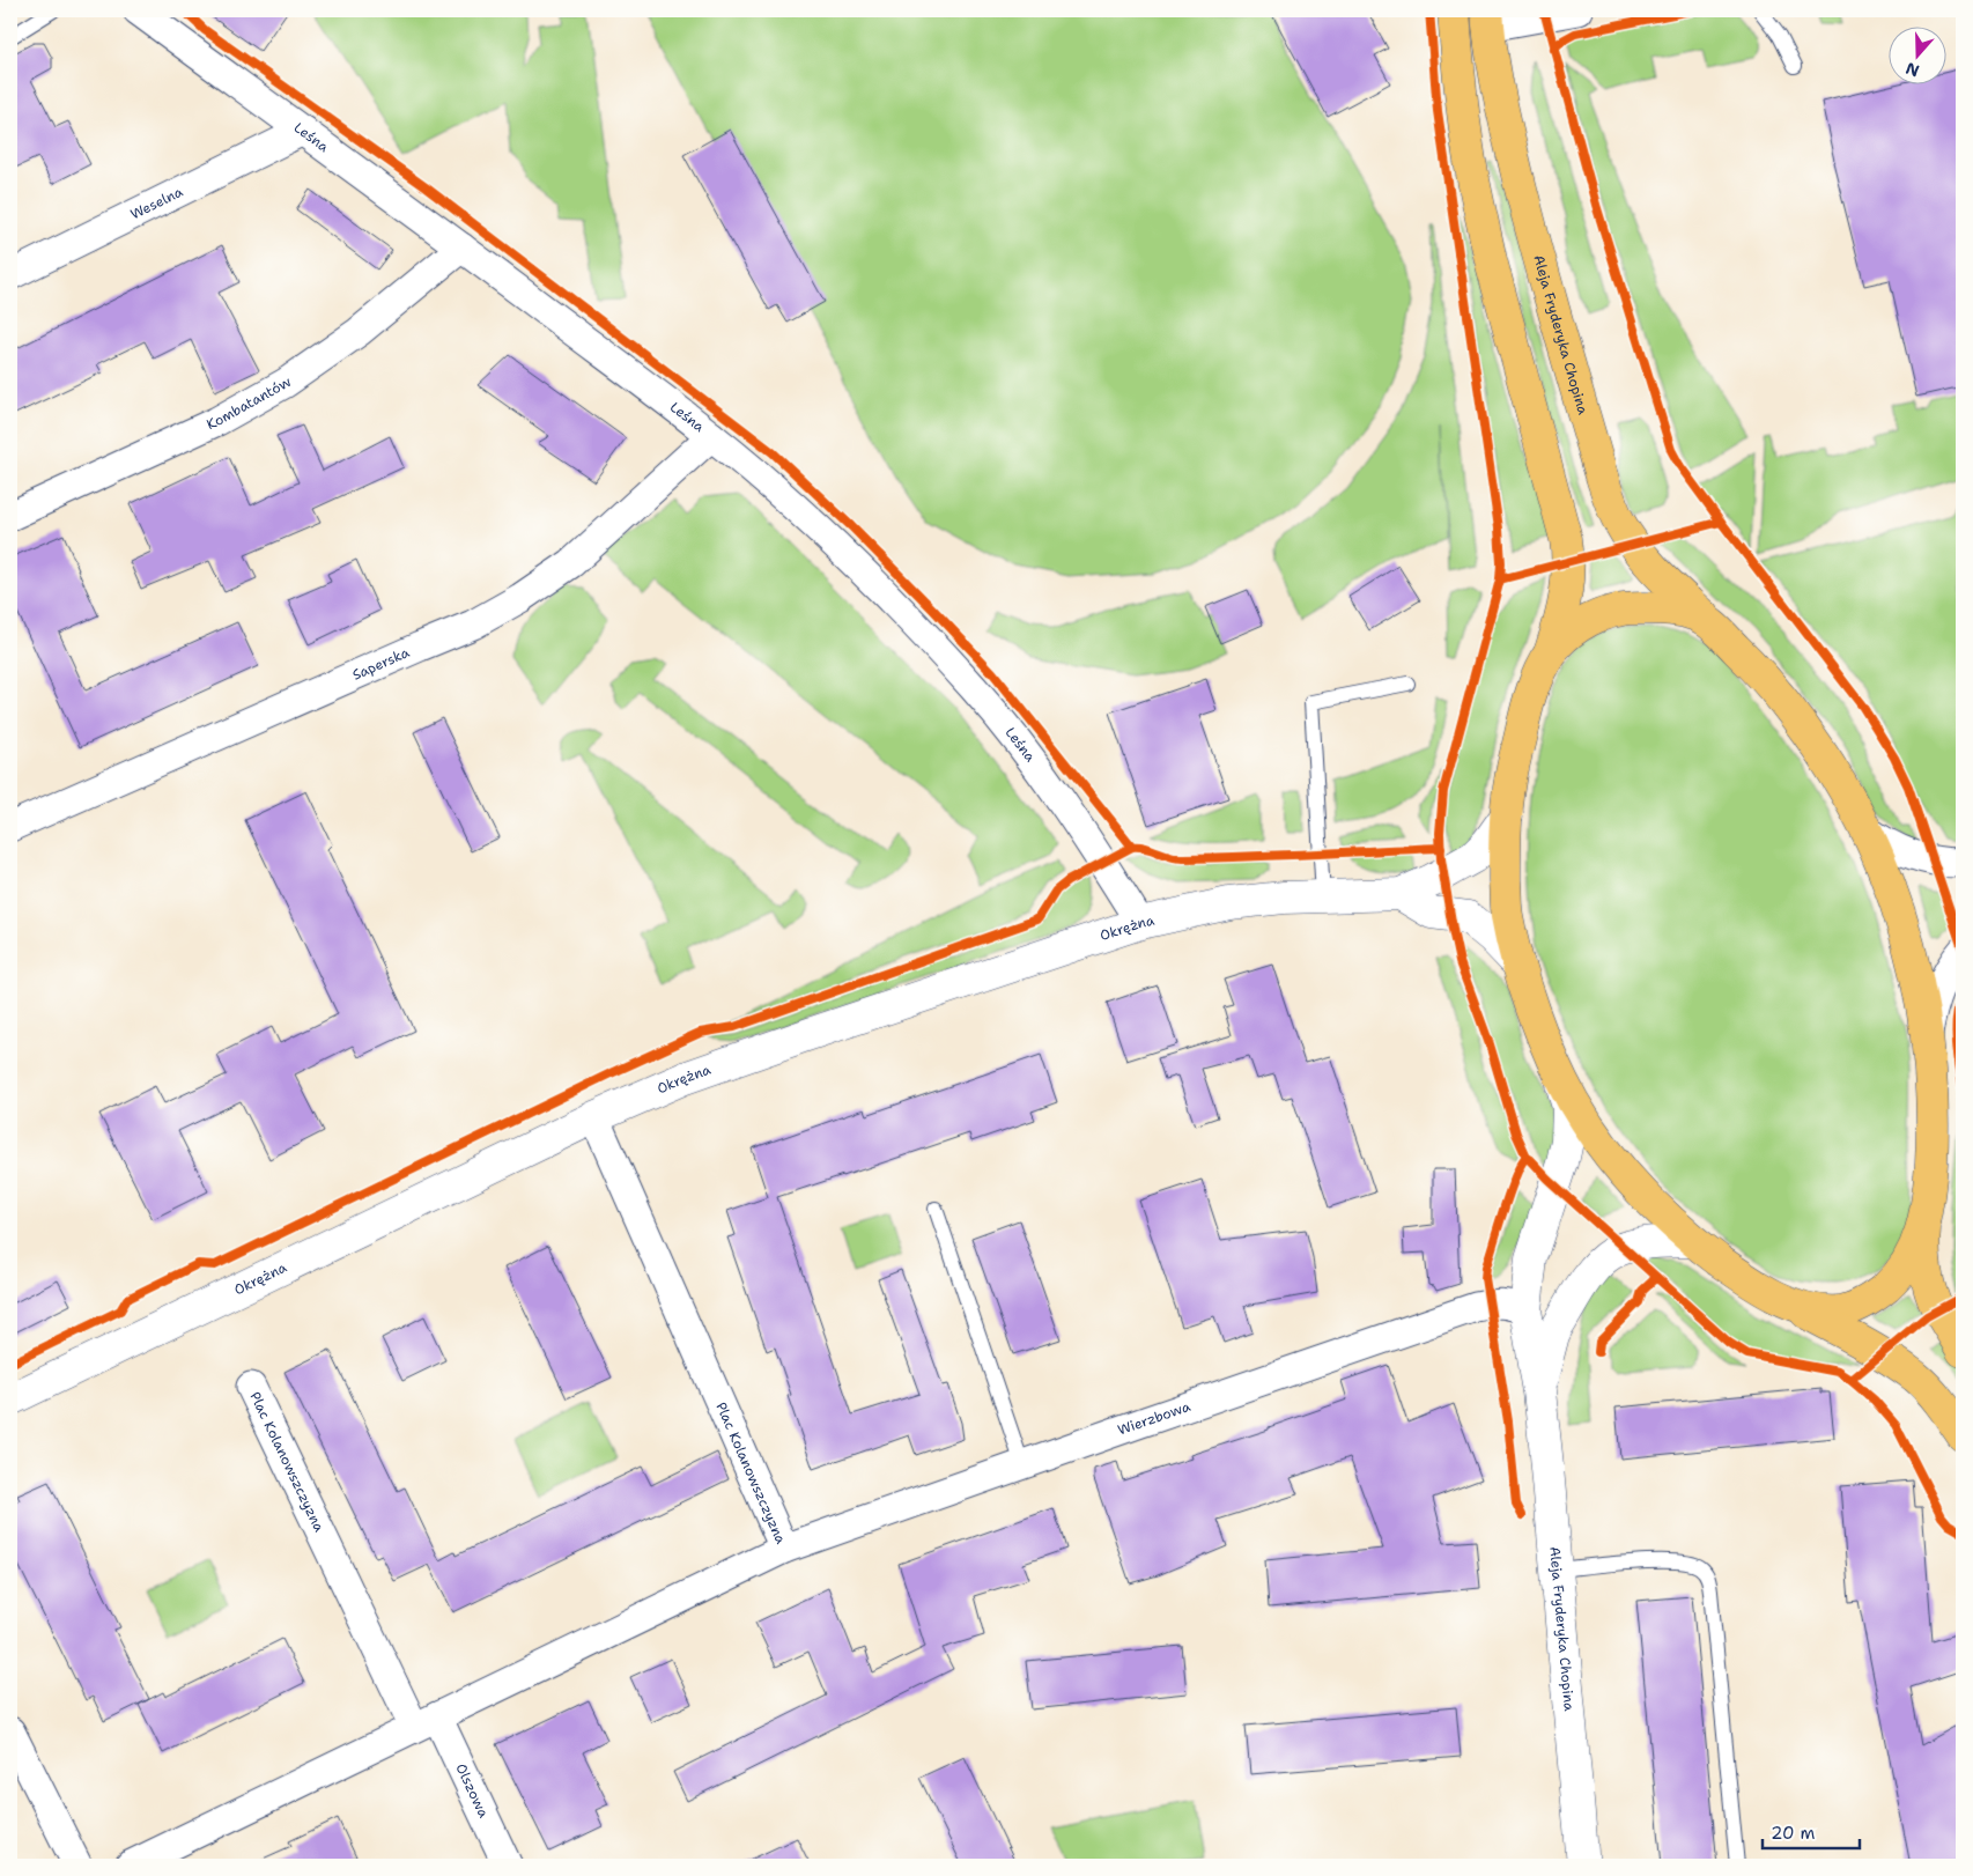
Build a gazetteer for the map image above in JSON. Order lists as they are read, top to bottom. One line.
{"streets":{"main road":["Aleja Fryderyka Chopina"],"street":["Leśna","Weselna","Kombatantów","Saperska","Okrężna","Wierzbowa","Plac Kolanowszczyzna","Olszowa"]},"crossings":[["Leśna","Weselna"],["Leśna","Kombatantów"],["Leśna","Saperska"],["Leśna","Okrężna"],["Aleja Fryderyka Chopina","Wierzbowa"],["Okrężna","Plac Kolanowszczyzna"],["Wierzbowa","Plac Kolanowszczyzna"],["Plac Kolanowszczyzna","Olszowa"]],"scale_bar":"20 m","north":"bottom"}
